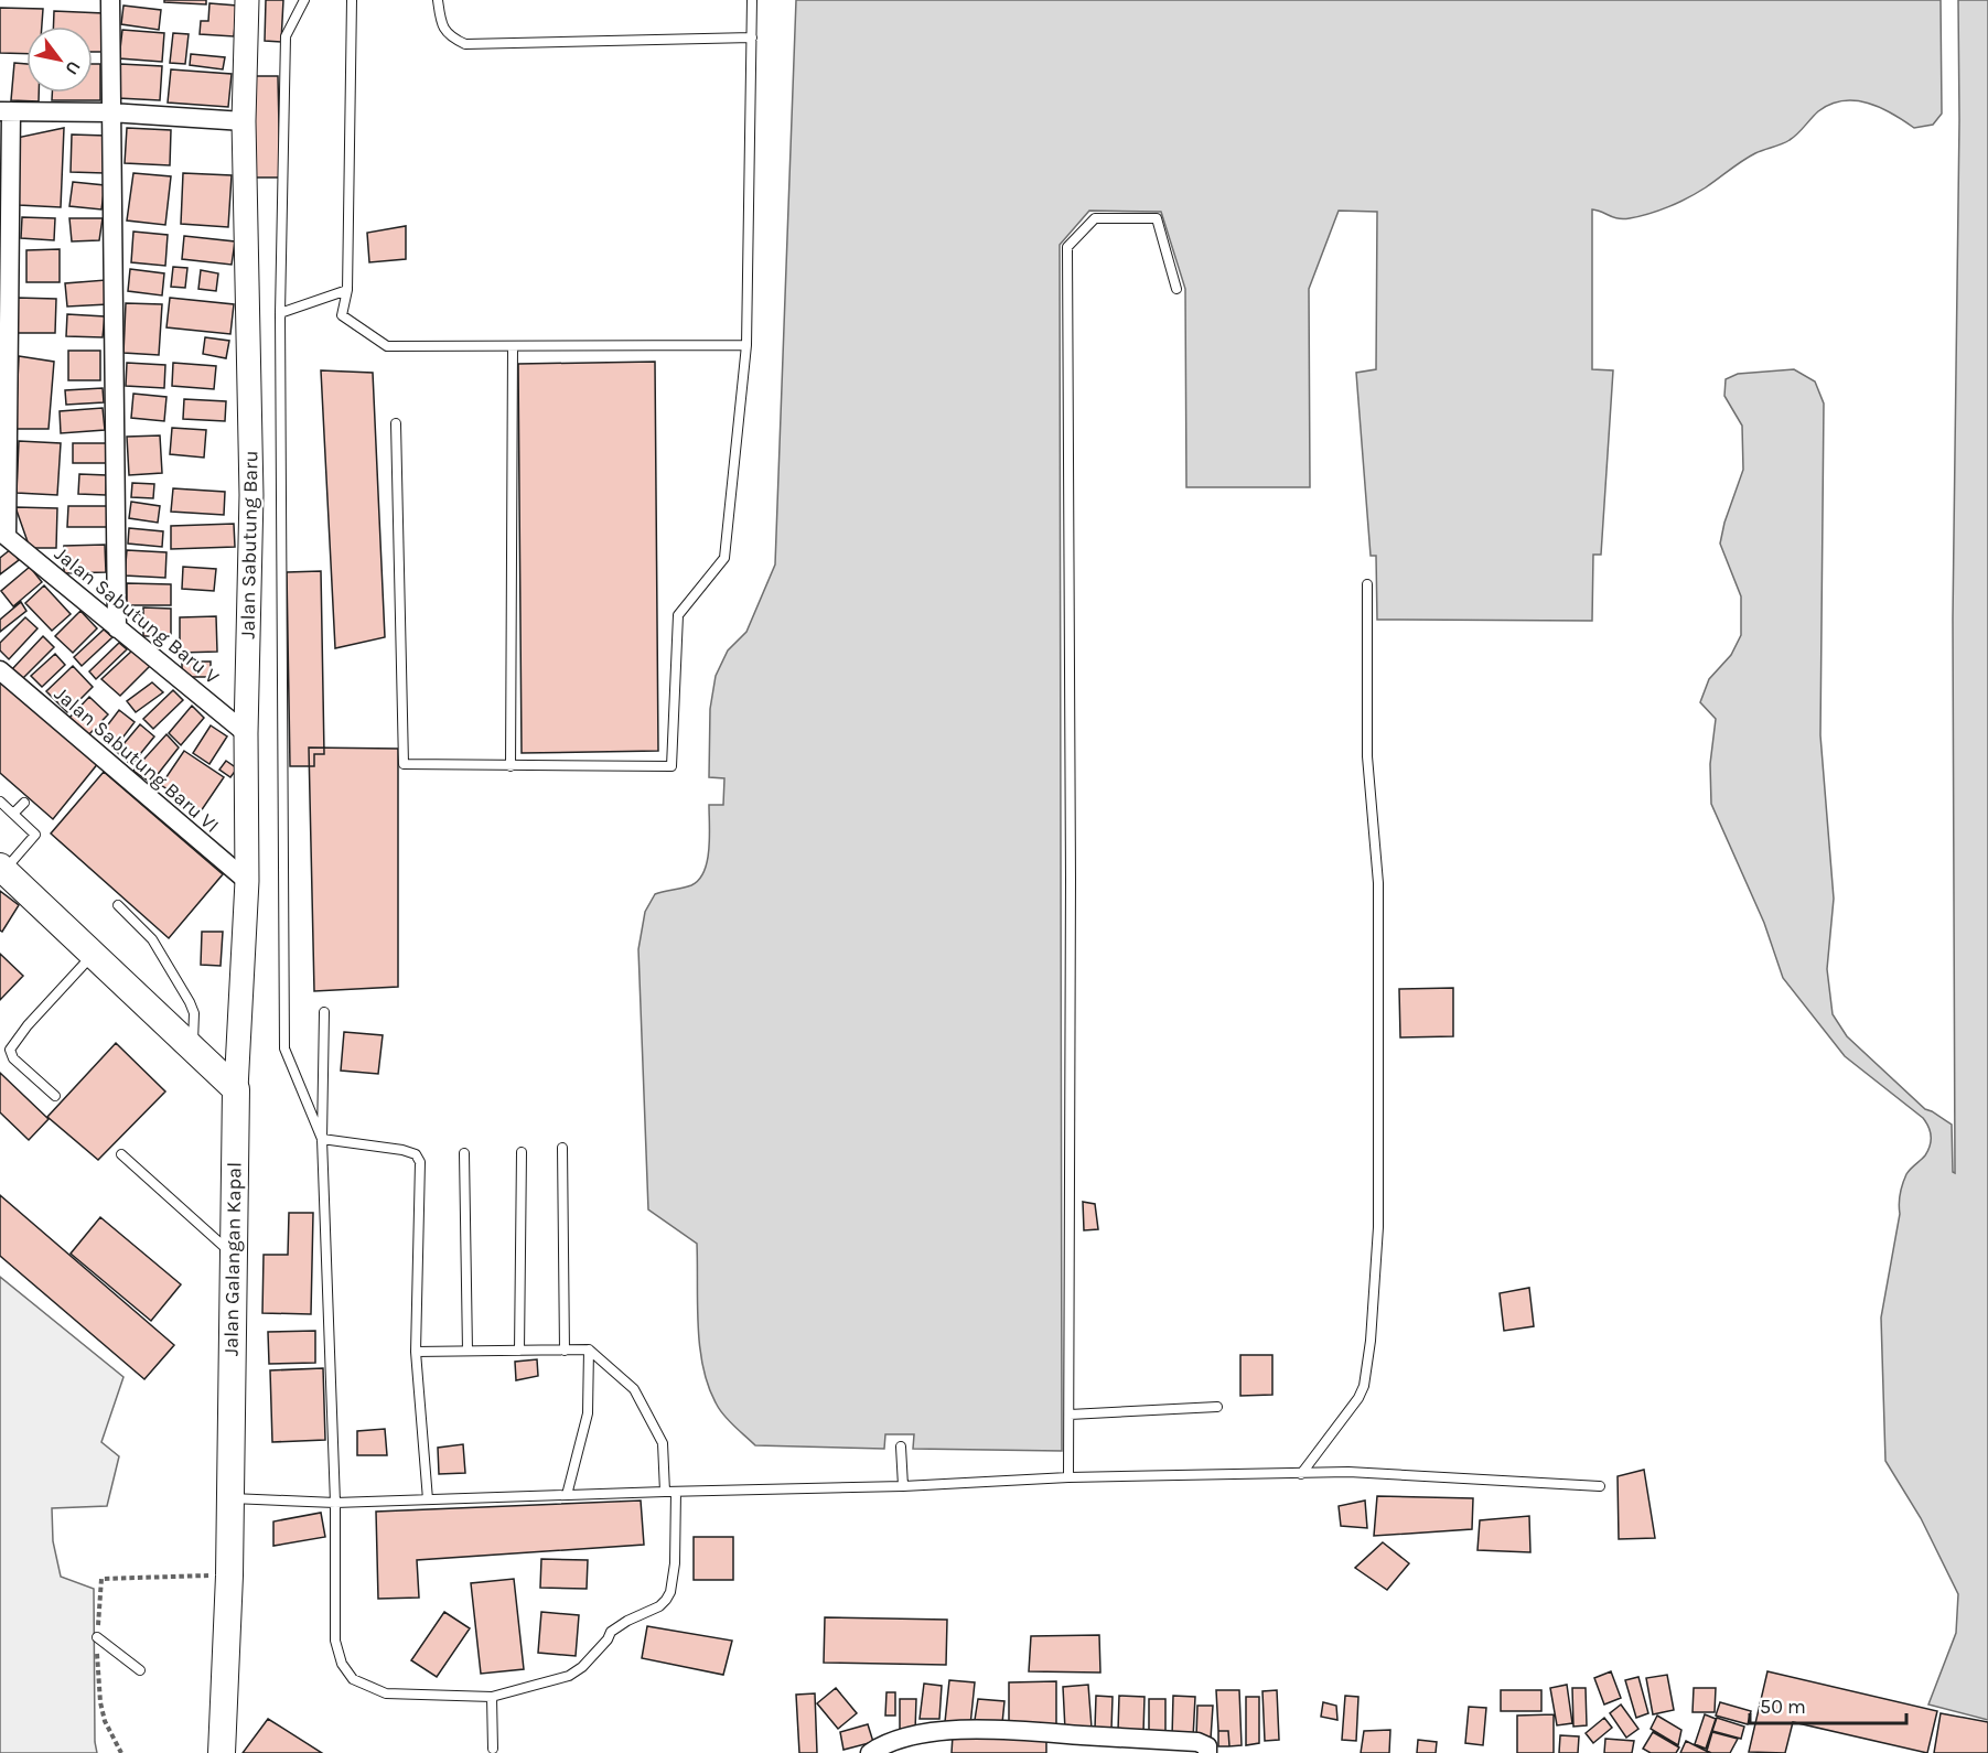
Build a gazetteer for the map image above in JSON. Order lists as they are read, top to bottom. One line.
{"streets":{"main road":["Jalan Galangan Kapal"],"street":["Jalan Sabutung Baru","Jalan Sabutung Baru V","Jalan Sabutung Baru VI"]},"crossings":[["Jalan Sabutung Baru","Jalan Sabutung Baru V"],["Jalan Sabutung Baru","Jalan Sabutung Baru VI"],["Jalan Sabutung Baru","Jalan Galangan Kapal"]],"scale_bar":"50 m","north":"bottom right"}
